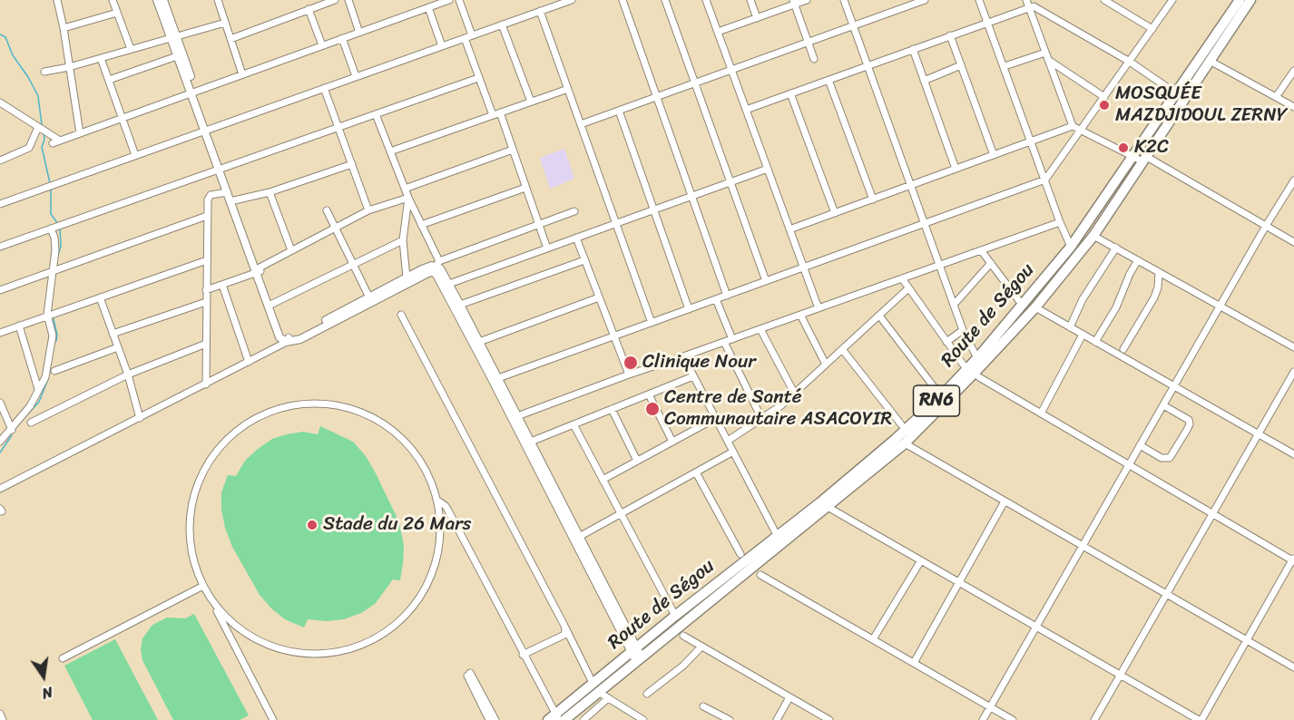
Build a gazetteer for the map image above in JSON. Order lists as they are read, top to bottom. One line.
{"streets":{"highway":["Route de Ségou","RN6"]},"places":["MOSQUÉE MAZDJIDOUL ZERNY","K2C","Clinique Nour","Centre de Santé Communautaire ASACOYIR","Stade du 26 Mars"],"north":"bottom"}
